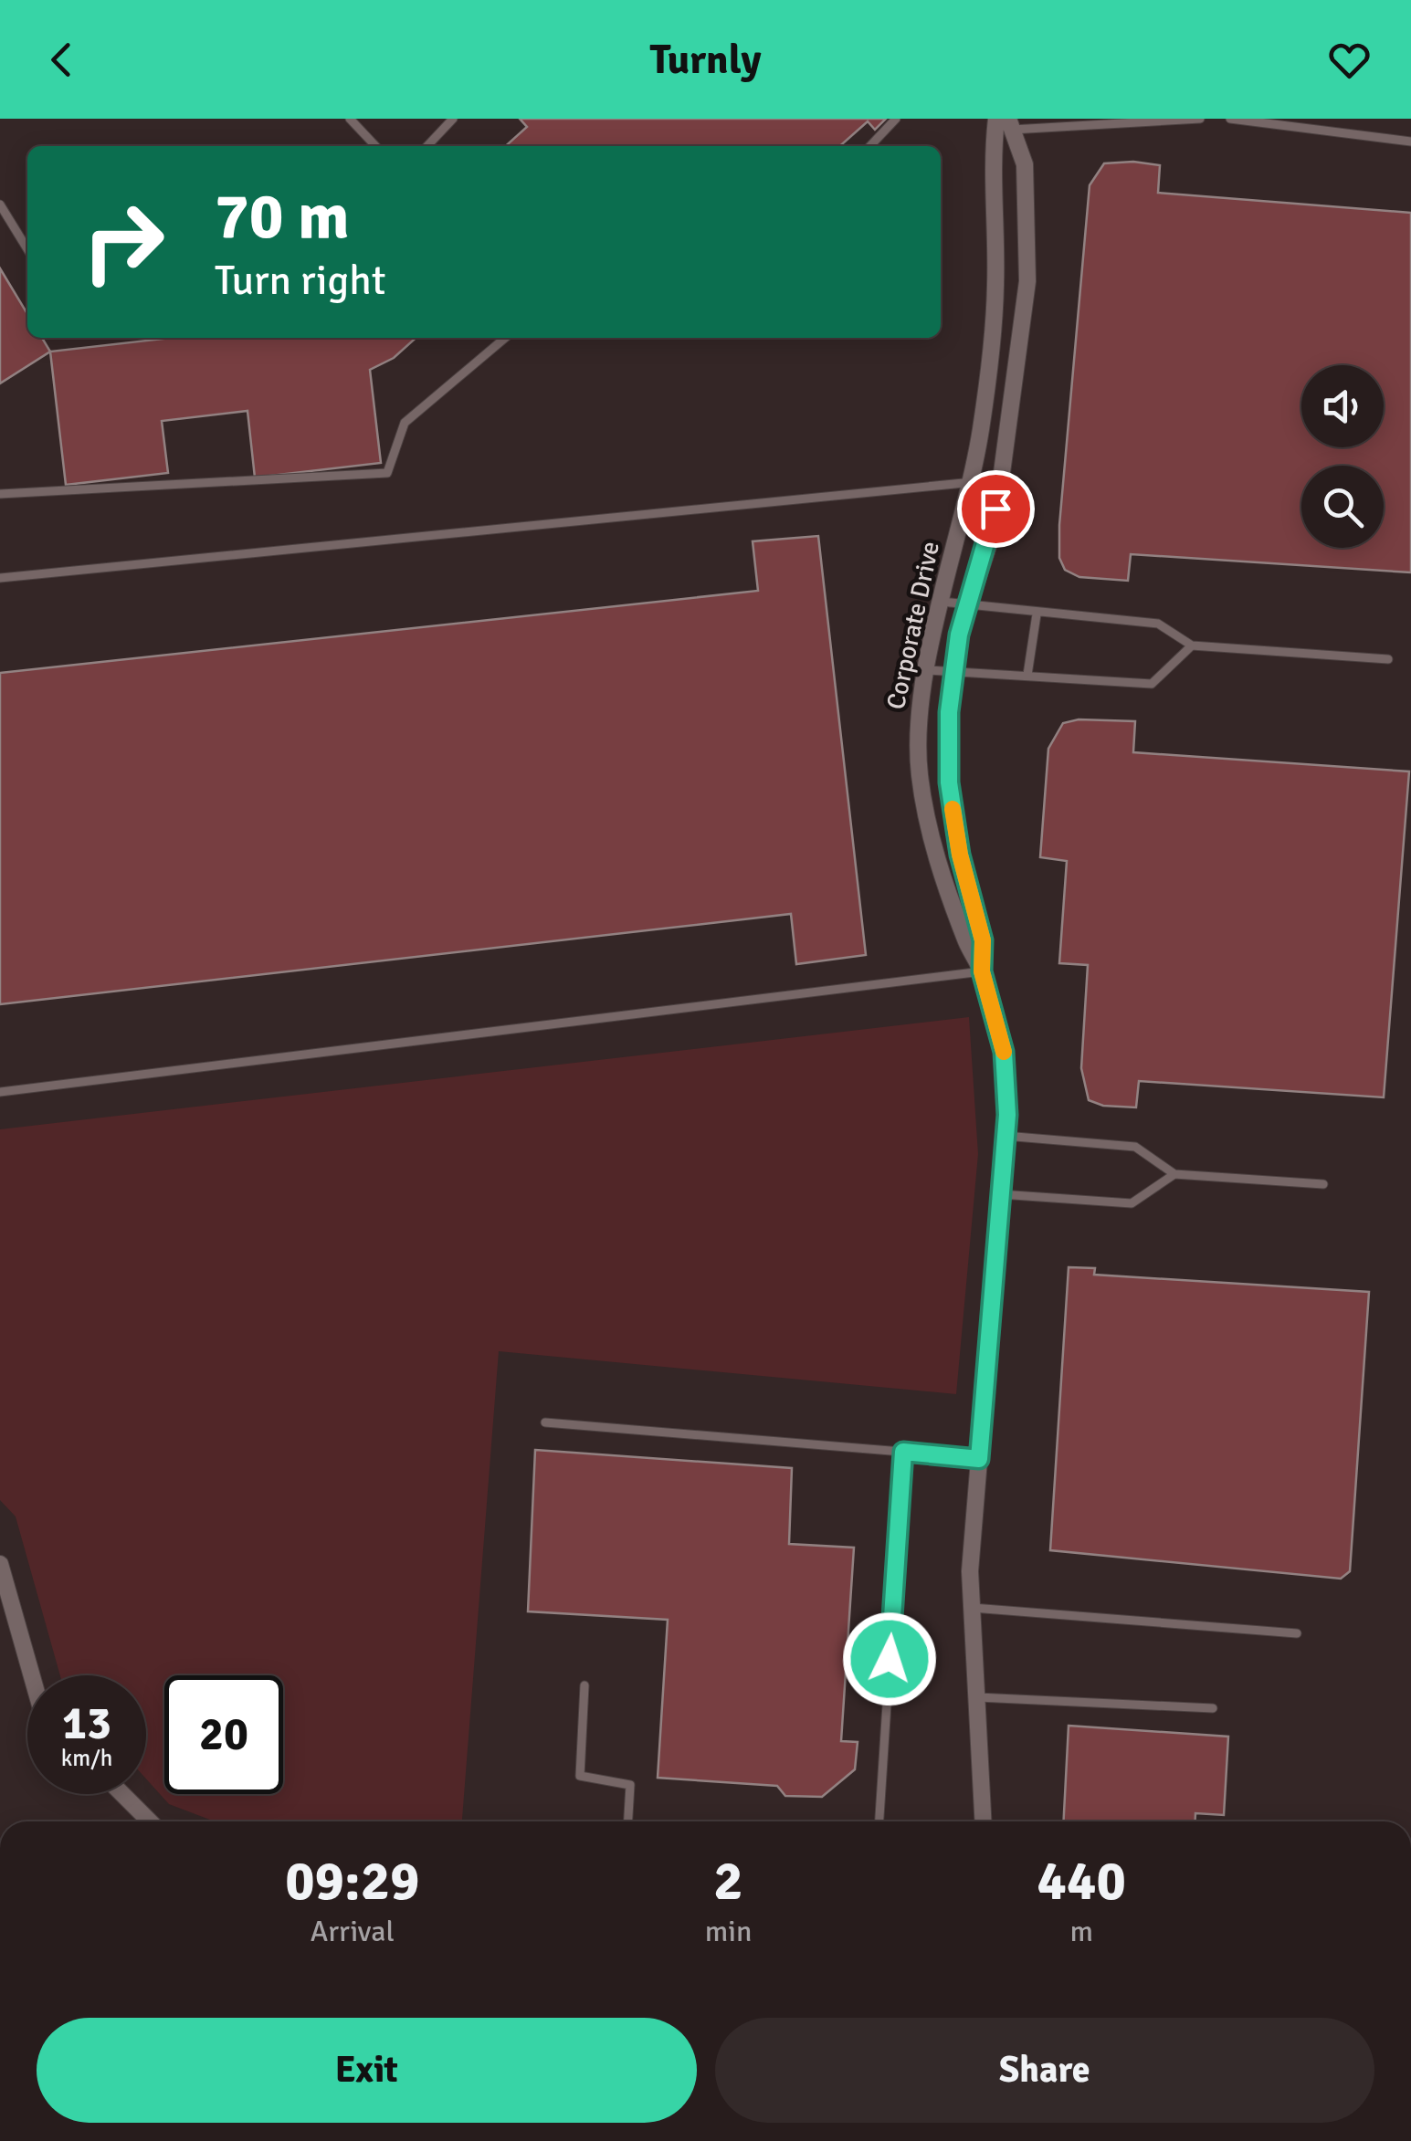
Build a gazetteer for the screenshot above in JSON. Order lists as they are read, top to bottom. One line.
{"streets":{"street":["Corporate Drive"]},"page":{"header":"Turnly","turn":["70 m","Turn right"],"speed":"13 km/h","limit":"20","eta":["09:29","Arrival","2","min","440","m"],"buttons":["Exit","Share"]}}
